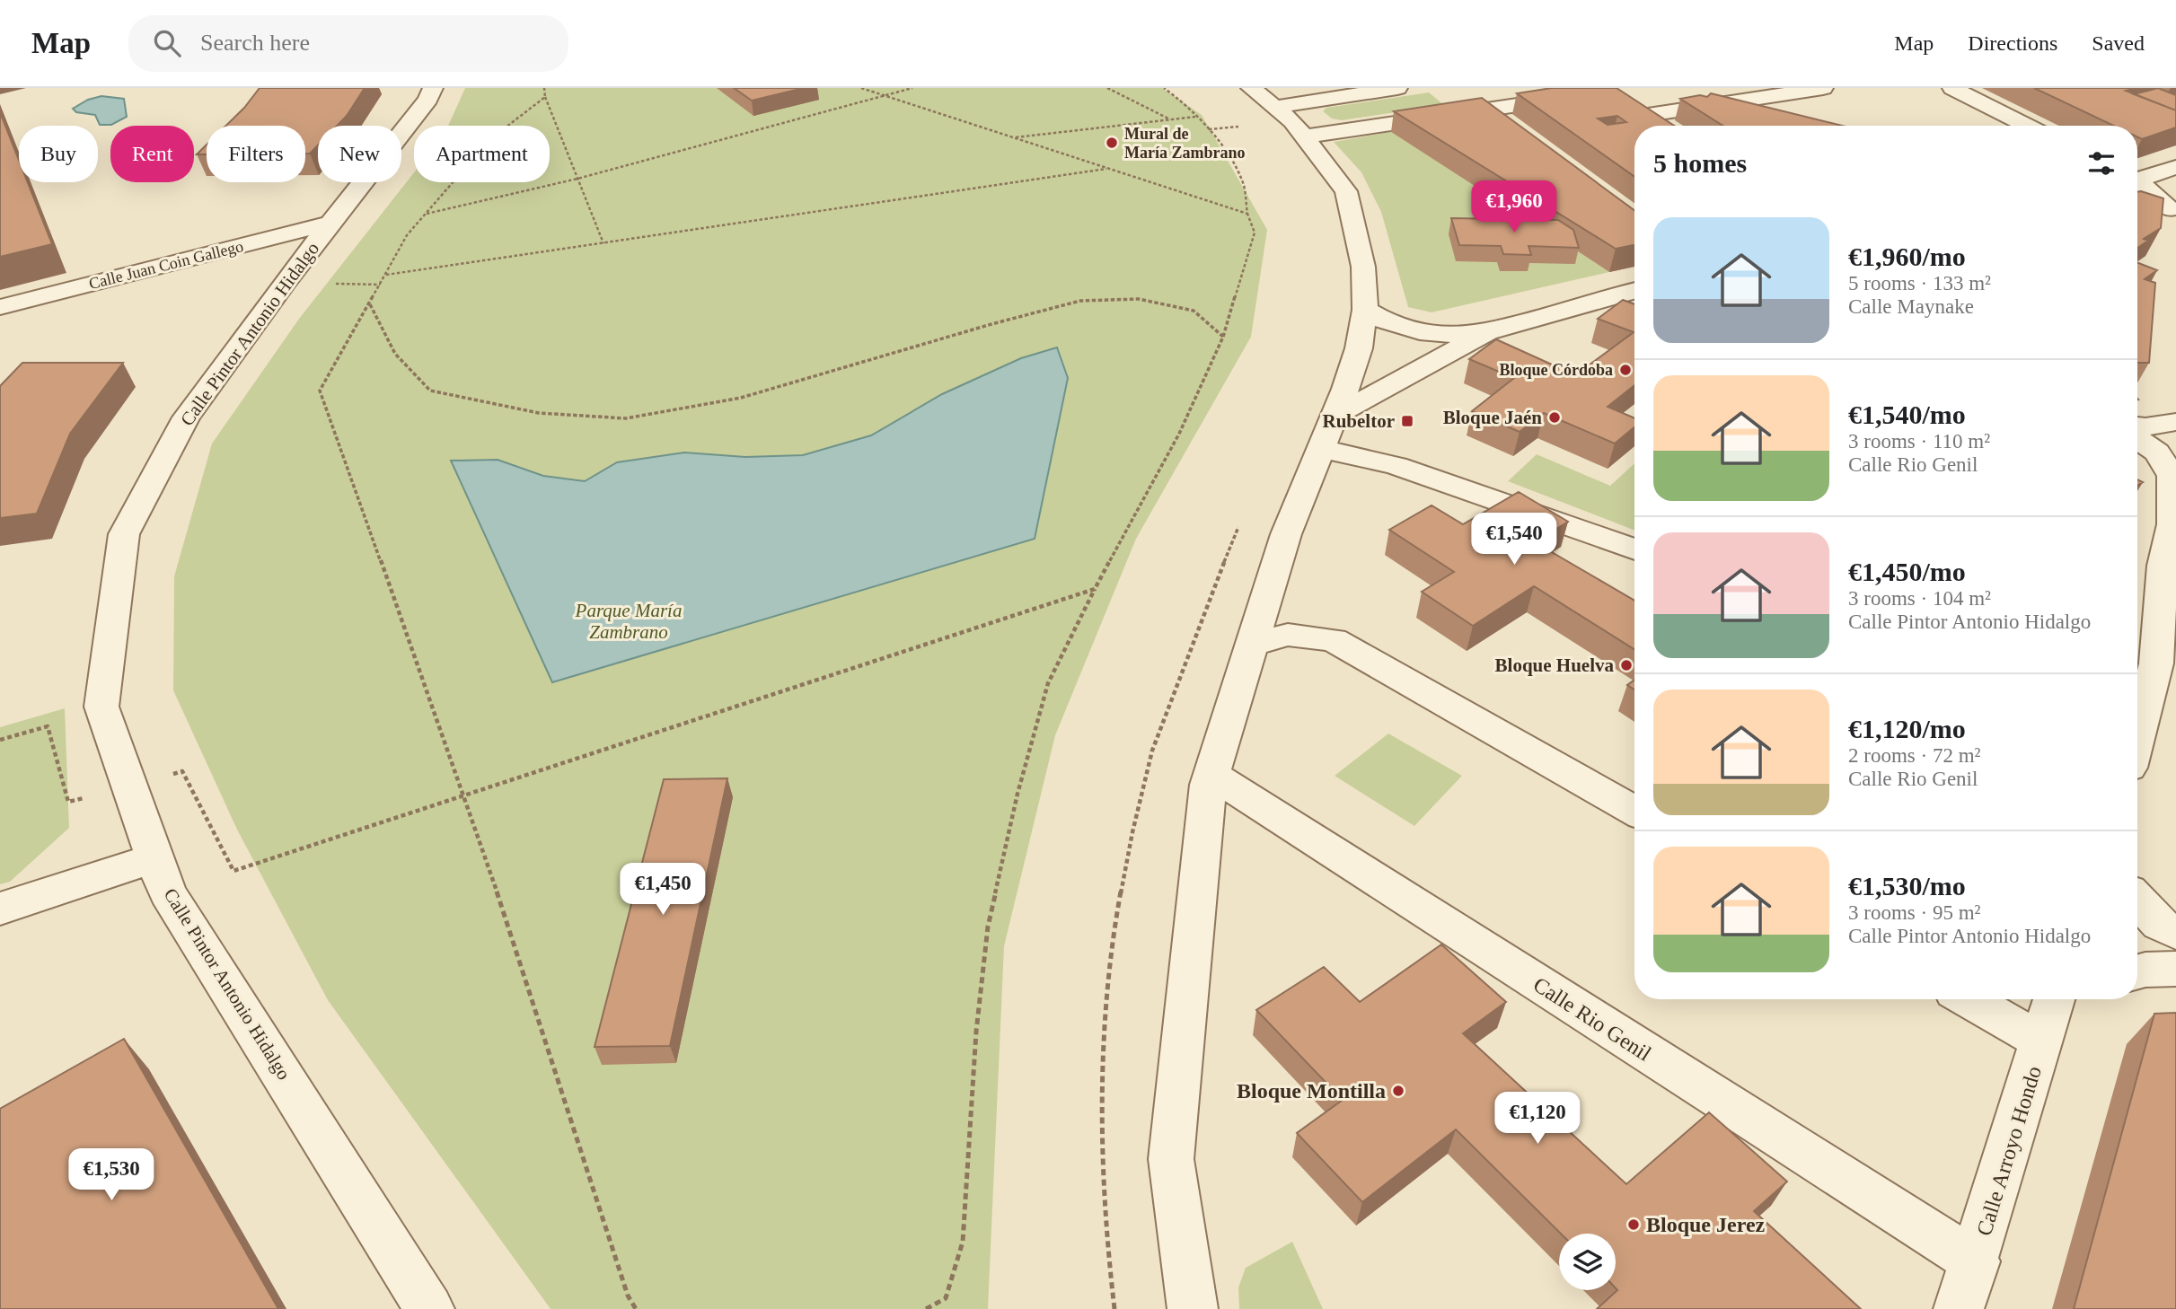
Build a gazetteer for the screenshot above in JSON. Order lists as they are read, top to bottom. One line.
{"streets":{"street":["Calle Juan Coin Gallego","Calle Pintor Antonio Hidalgo","Calle Rio Genil","Calle Arroyo Hondo"]},"crossings":[["Calle Juan Coin Gallego","Calle Pintor Antonio Hidalgo"],["Calle Rio Genil","Calle Arroyo Hondo"]],"parks":["Parque María Zambrano"],"places":{"other":["Mural de María Zambrano","Bloque Córdoba","Bloque Jaén","Bloque Huelva","Bloque Montilla","Bloque Jerez"],"transit":["Rubeltor"]},"page":{"header":"Map","search":"Search here","nav":["Map","Directions","Saved"],"chip":["Buy","Rent","Filters","New","Apartment"],"heading":"5 homes","price":["€1,960","€1,540","€1,450","€1,120","€1,530"],"list":[{"name":"€1,960/mo","note":"5 rooms · 133 m² · Calle Maynake"},{"name":"€1,540/mo","note":"3 rooms · 110 m² · Calle Rio Genil"},{"name":"€1,450/mo","note":"3 rooms · 104 m² · Calle Pintor Antonio Hidalgo"},{"name":"€1,120/mo","note":"2 rooms · 72 m² · Calle Rio Genil"},{"name":"€1,530/mo","note":"3 rooms · 95 m² · Calle Pintor Antonio Hidalgo"}]}}
